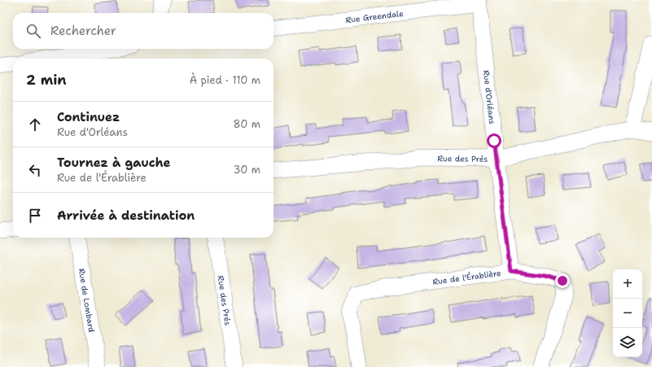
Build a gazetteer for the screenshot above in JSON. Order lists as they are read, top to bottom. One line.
{"streets":{"street":["Rue Greendale","Rue d'Orléans","Rue des Prés","Rue de l'Érablière","Rue de Lombard"]},"crossings":[["Rue Greendale","Rue d'Orléans"],["Rue d'Orléans","Rue des Prés"],["Rue d'Orléans","Rue de l'Érablière"]],"page":{"search":"Rechercher","heading":["2 min","À pied · 110 m"],"list":[["Continuez","Rue d'Orléans","80 m"],["Tournez à gauche","Rue de l'Érablière","30 m"],"Arrivée à destination"],"map_buttons":["+","−"]}}
